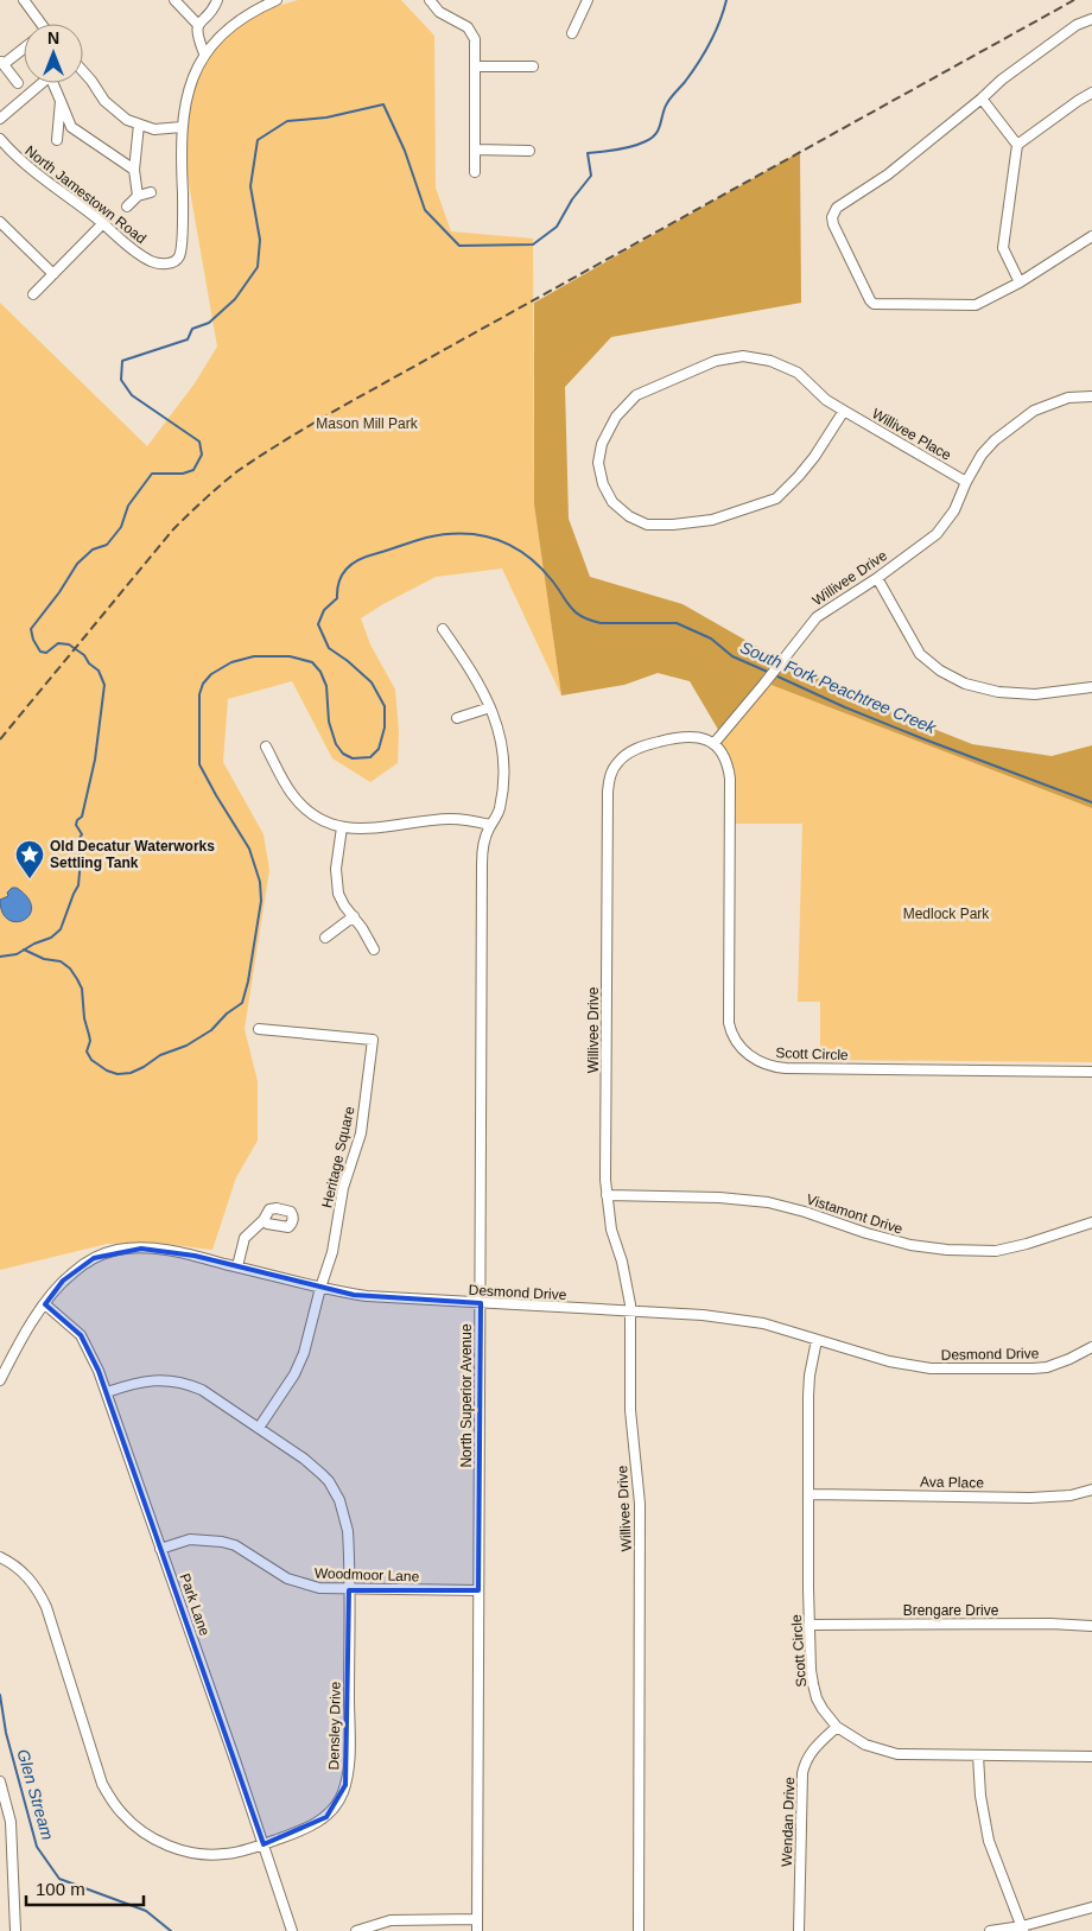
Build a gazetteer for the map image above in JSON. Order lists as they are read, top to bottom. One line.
{"streets":{"street":["North Jamestown Road","Willivee Place","Willivee Drive","Scott Circle","Heritage Square","Vistamont Drive","Desmond Drive","North Superior Avenue","Ava Place","Woodmoor Lane","Park Lane","Brengare Drive","Densley Drive","Wendan Drive"]},"crossings":[["Willivee Place","Willivee Drive"],["Willivee Drive","Scott Circle"],["Willivee Drive","Vistamont Drive"],["Willivee Drive","Desmond Drive"],["Scott Circle","Desmond Drive"],["Scott Circle","Ava Place"],["Scott Circle","Brengare Drive"],["Scott Circle","Wendan Drive"],["Heritage Square","Desmond Drive"],["Desmond Drive","North Superior Avenue"],["Desmond Drive","Park Lane"],["North Superior Avenue","Woodmoor Lane"],["Woodmoor Lane","Park Lane"],["Woodmoor Lane","Densley Drive"],["Park Lane","Densley Drive"]],"water":["South Fork Peachtree Creek","Glen Stream"],"parks":["Mason Mill Park","Medlock Park"],"places":{"place":["Old Decatur Waterworks Settling Tank"]},"scale_bar":"100 m","north":"top"}
